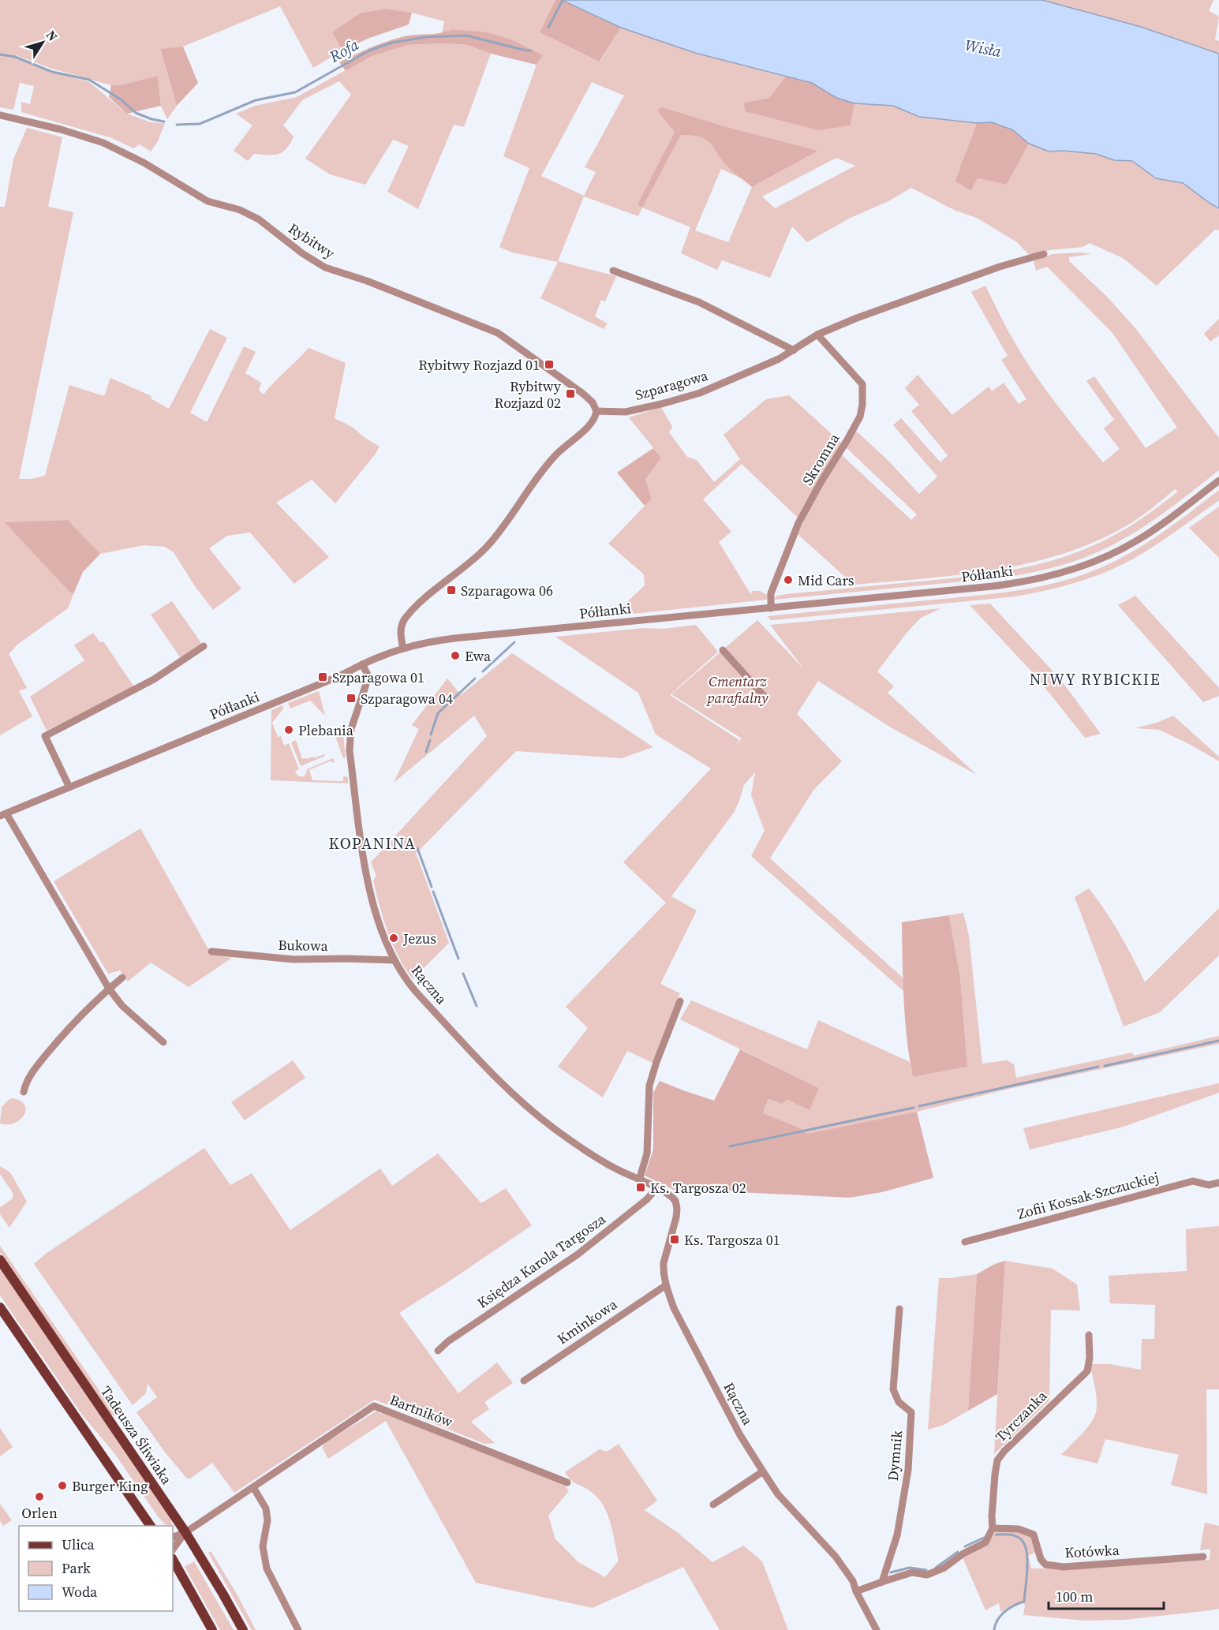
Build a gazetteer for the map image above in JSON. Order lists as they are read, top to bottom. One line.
{"streets":{"main road":["Tadeusza Śliwiaka"],"street":["Rybitwy","Szparagowa","Skromna","Półłanki","Bukowa","Rączna","Zofii Kossak-Szczuckiej","Księdza Karola Targosza","Kminkowa","Bartników","Tyrczanka","Dymnik","Kotówka"]},"crossings":[["Rybitwy","Szparagowa"],["Szparagowa","Skromna"],["Skromna","Półłanki"],["Półłanki","Rączna"],["Bukowa","Rączna"],["Rączna","Księdza Karola Targosza"],["Rączna","Kminkowa"],["Bartników","Tadeusza Śliwiaka"],["Tyrczanka","Kotówka"]],"districts":["NIWY RYBICKIE","KOPANINA"],"water":["Wisła","Rofa"],"parks":["Cmentarz parafialny"],"places":{"transit":["Rybitwy Rozjazd 01","Rybitwy Rozjazd 02","Szparagowa 06","Szparagowa 01","Szparagowa 04","Ks. Targosza 02","Ks. Targosza 01"],"other":["Mid Cars","Ewa","Plebania","Jezus","Burger King","Orlen"]},"legend":["Ulica","Park","Woda"],"scale_bar":"100 m","north":"top right"}
